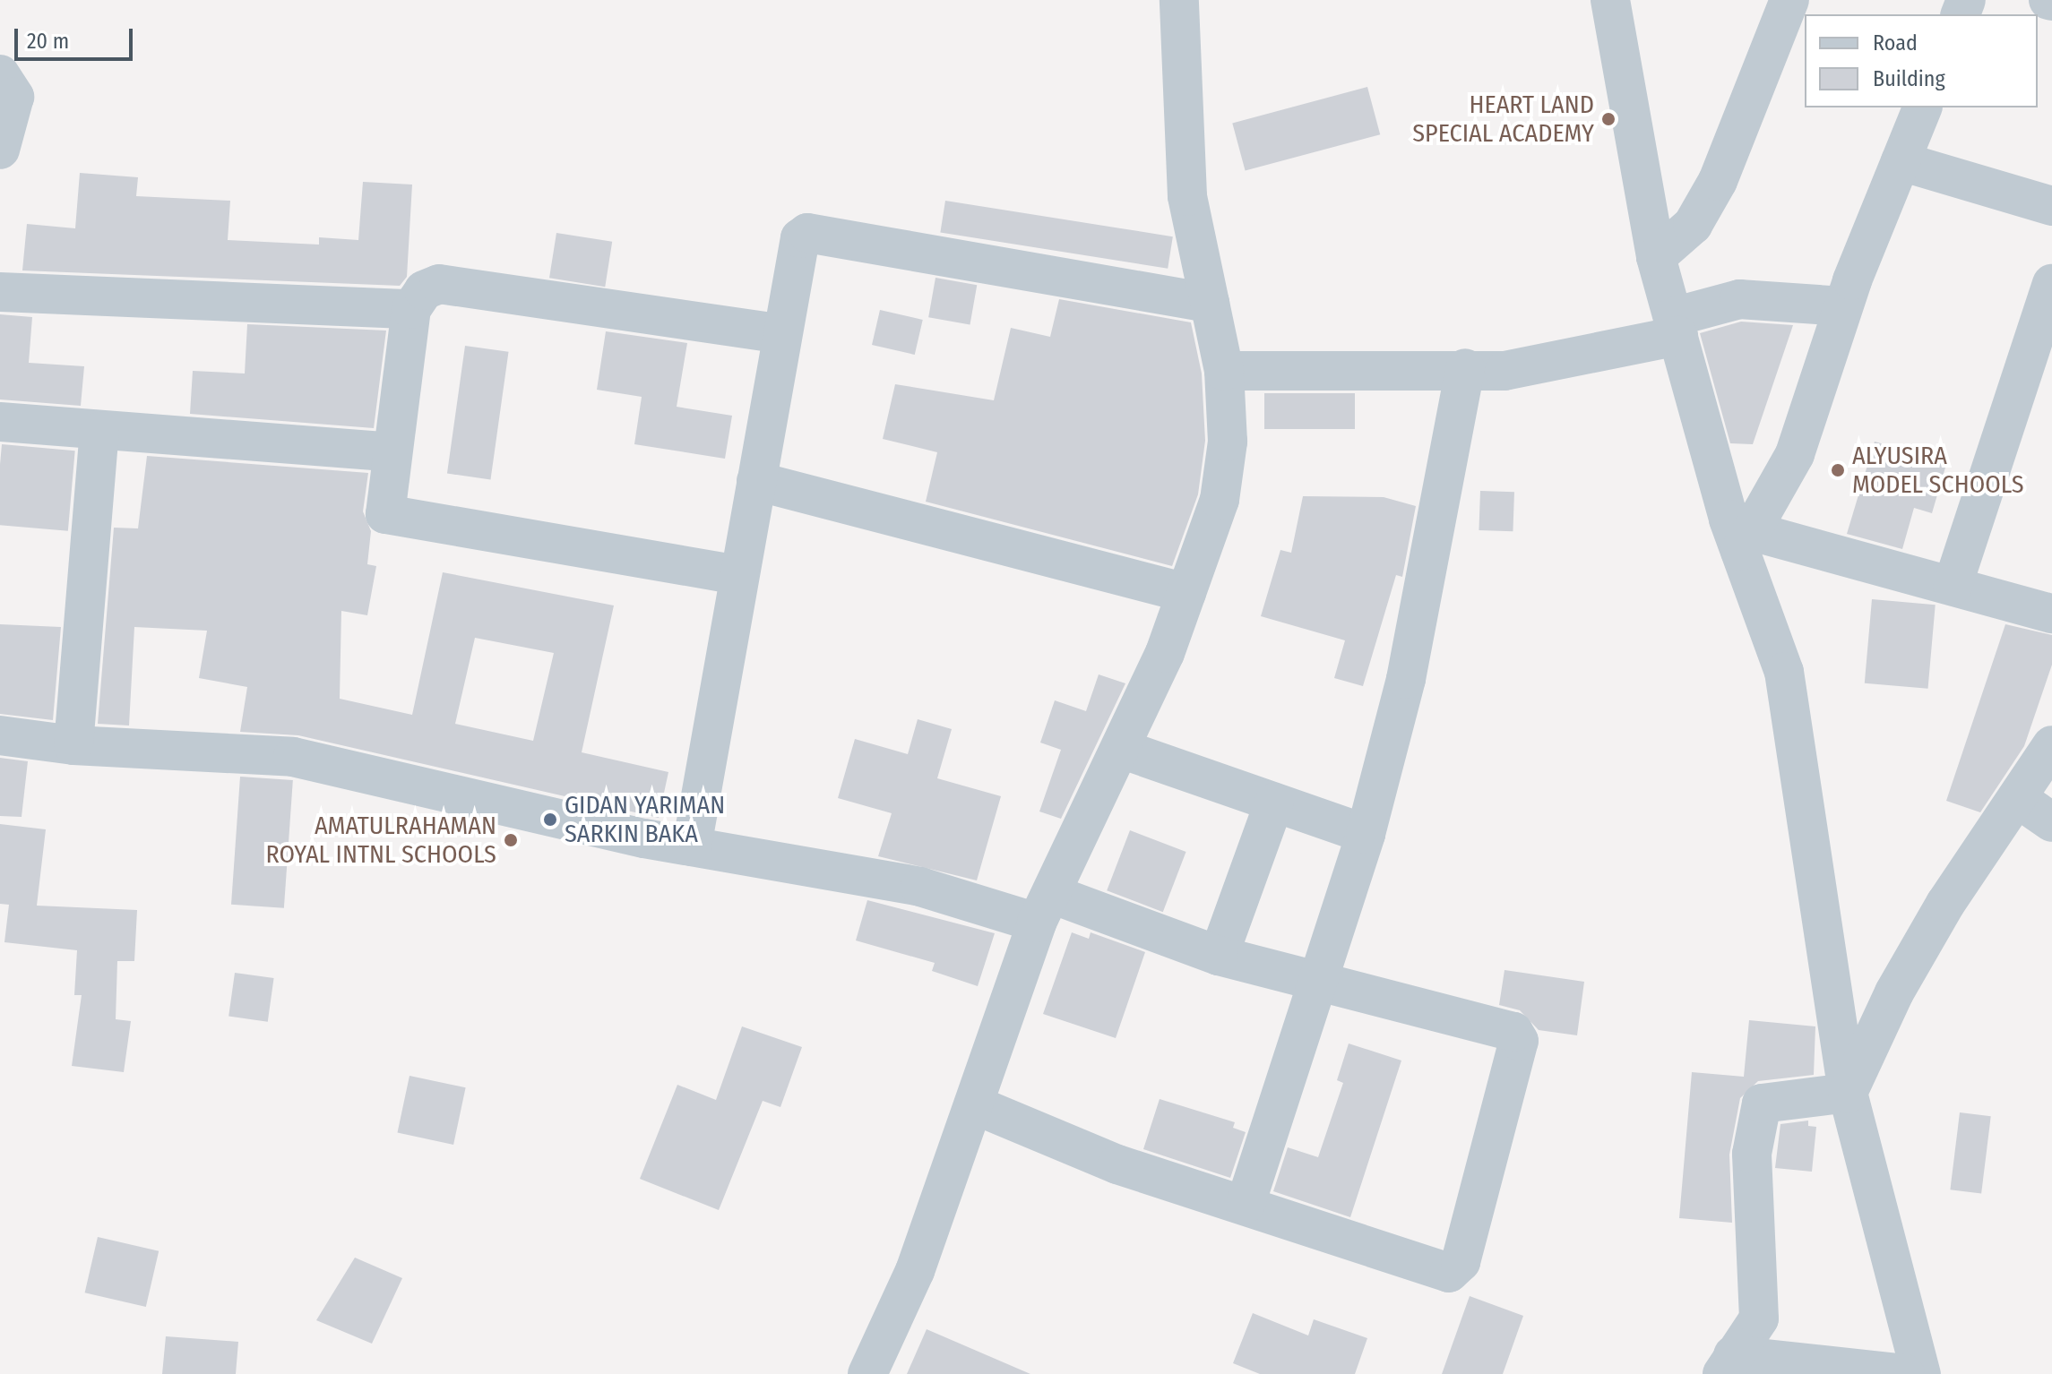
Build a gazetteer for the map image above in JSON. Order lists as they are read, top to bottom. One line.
{"places":["HEART LAND SPECIAL ACADEMY","ALYUSIRA MODEL SCHOOLS","GIDAN YARIMAN SARKIN BAKA","AMATULRAHAMAN ROYAL INTNL SCHOOLS"],"legend":["Road","Building"],"scale_bar":"20 m"}
